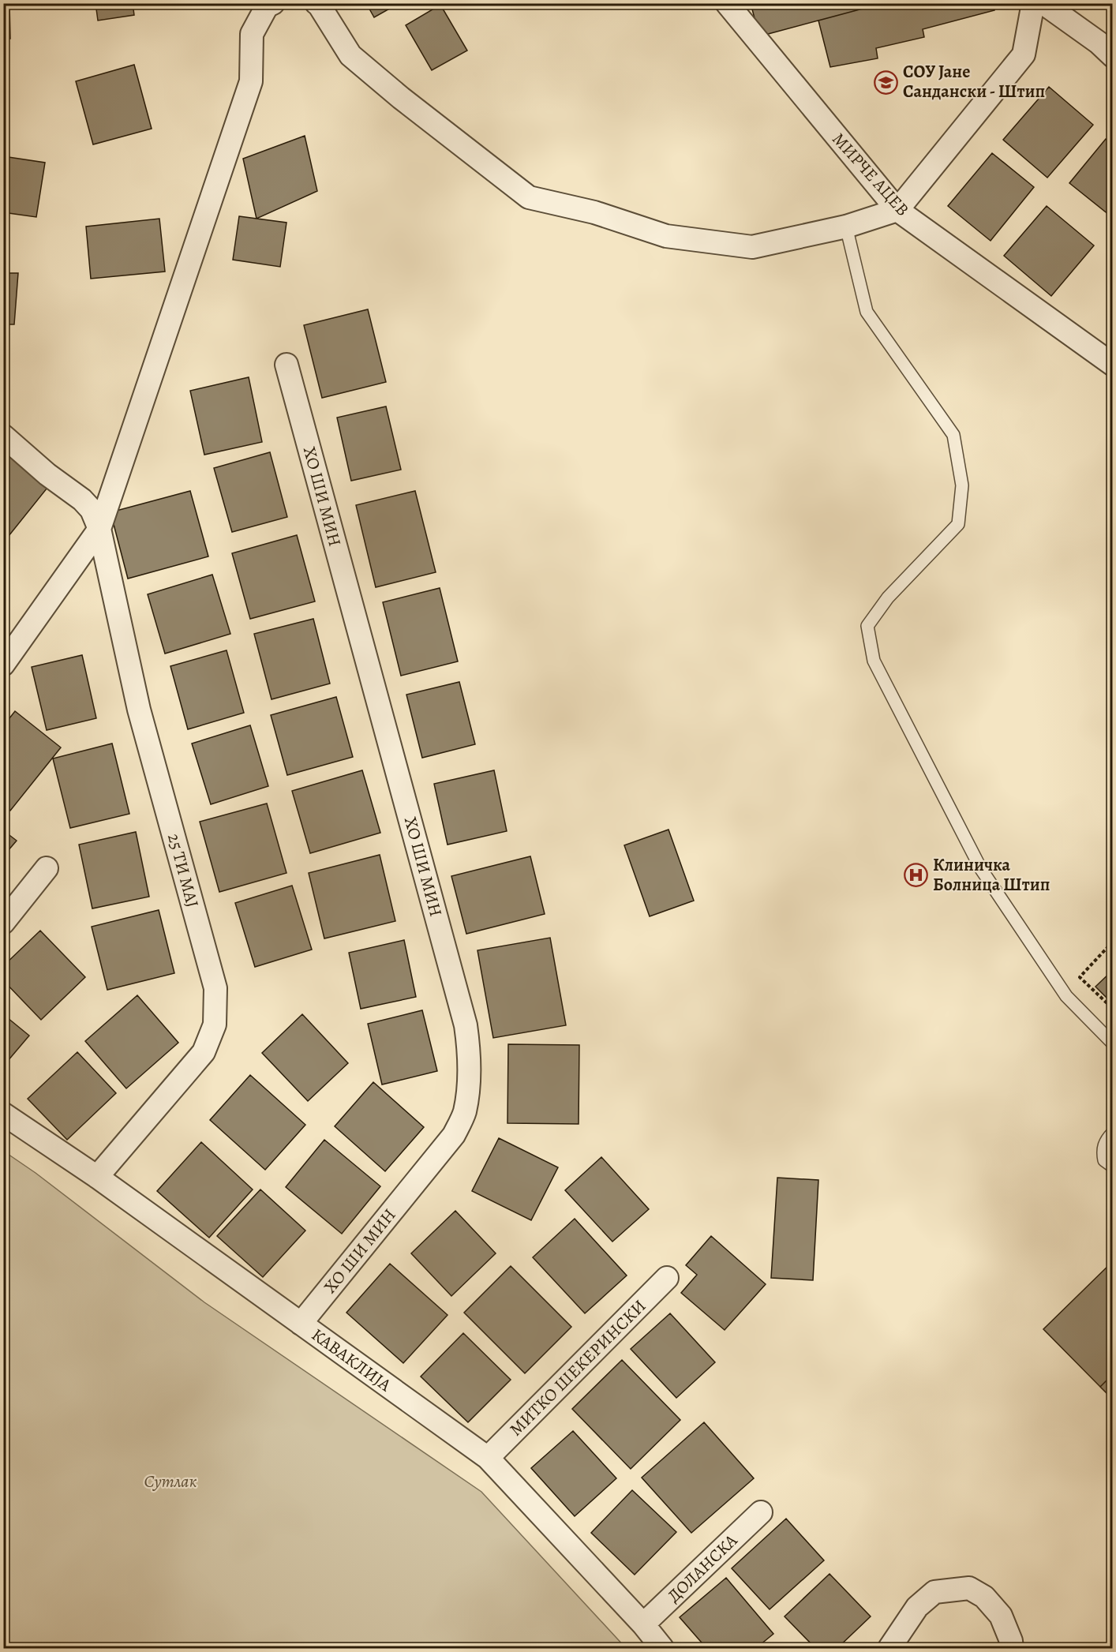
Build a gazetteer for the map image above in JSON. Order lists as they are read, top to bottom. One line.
{"streets":{"street":["МИРЧЕ АЦЕВ","ХО ШИ МИН","25 ТИ МАЈ","КАВАКЛИЈА","МИТКО ШЕКЕРИНСКИ","ДОЛАНСКА"]},"crossings":[["ХО ШИ МИН","КАВАКЛИЈА"],["25 ТИ МАЈ","КАВАКЛИЈА"],["КАВАКЛИЈА","МИТКО ШЕКЕРИНСКИ"],["КАВАКЛИЈА","ДОЛАНСКА"]],"parks":["Сутлак"],"places":{"school or university":["СОУ Јане Сандански - Штип"],"hospital":["Клиничка Болница Штип"]}}
